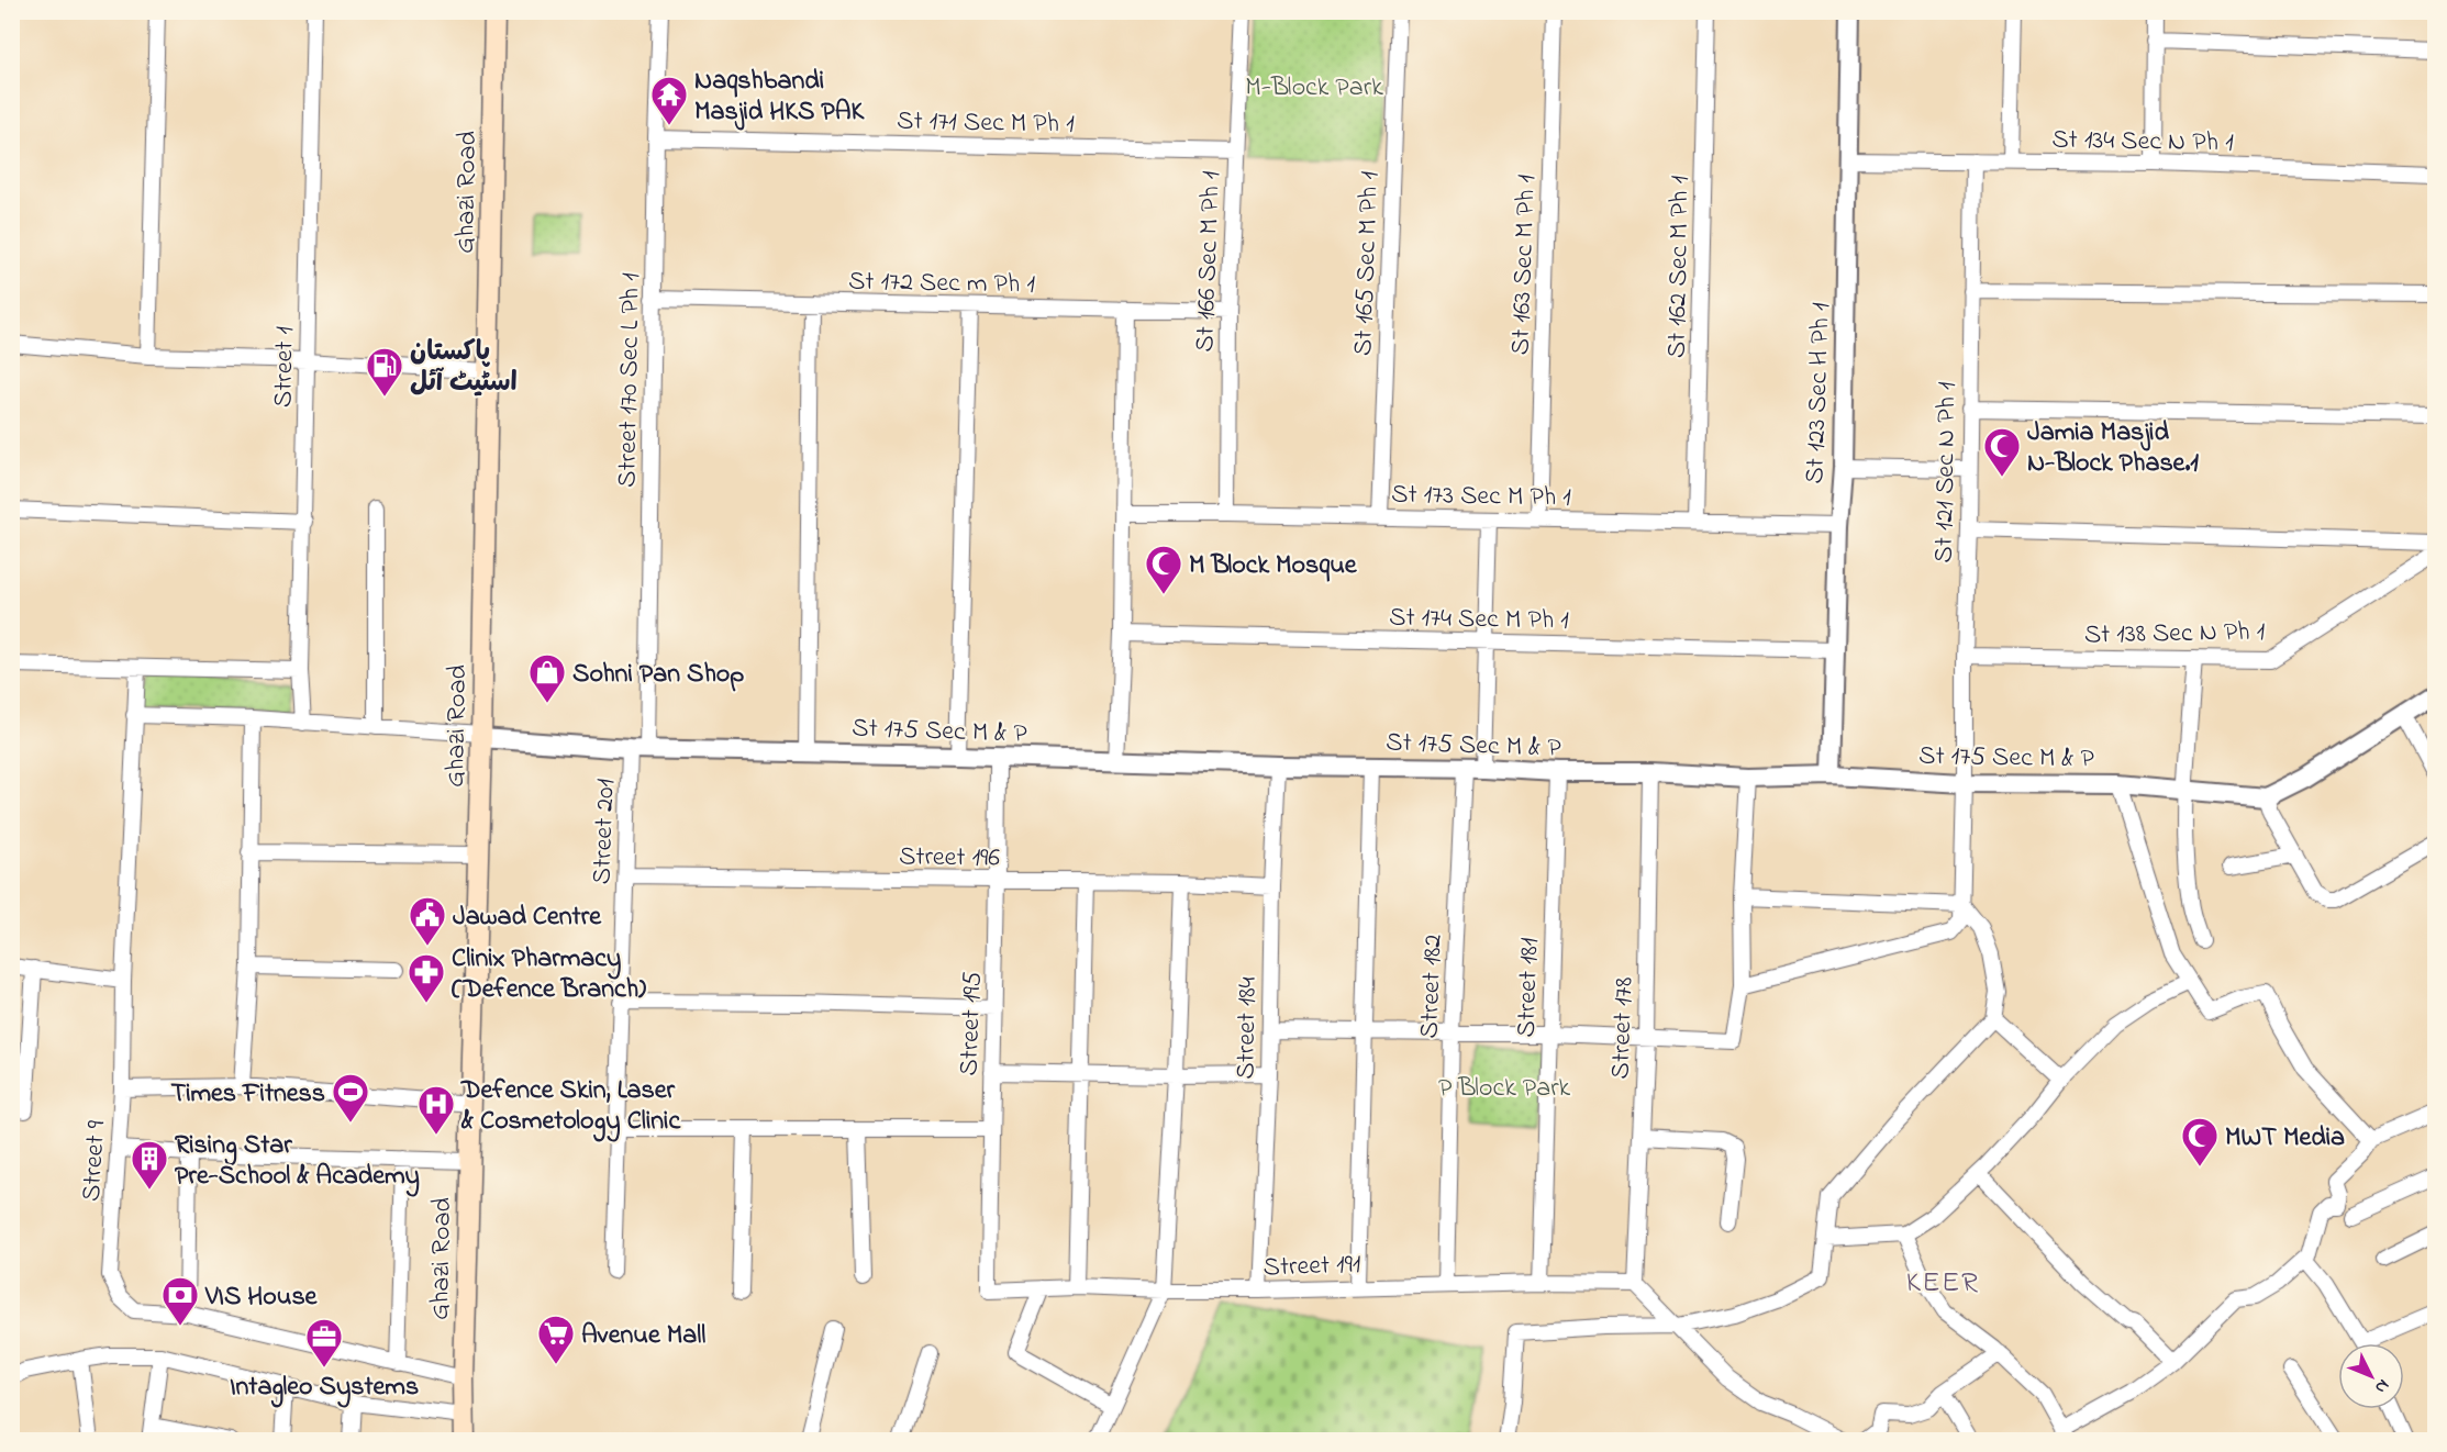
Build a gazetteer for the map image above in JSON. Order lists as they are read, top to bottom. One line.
{"streets":{"main road":["Ghazi Road"],"street":["St 171 Sec M Ph 1","St 134 Sec N Ph 1","St 166 Sec M Ph 1","St 165 Sec M Ph 1","St 163 Sec M Ph 1","St 162 Sec M Ph 1","St 172 Sec m Ph 1","Street 1","Street 170 Sec L Ph 1","St 123 Sec H Ph 1","St 121 Sec N Ph 1","St 173 Sec M Ph 1","St 174 Sec M Ph 1","St 138 Sec N Ph 1","St 175 Sec M & P","Street 201","Street 196","Street 182","Street 181","Street 195","Street 184","Street 178","Street 9","Street 191"]},"crossings":[["St 171 Sec M Ph 1","St 166 Sec M Ph 1"],["St 171 Sec M Ph 1","Street 170 Sec L Ph 1"],["St 134 Sec N Ph 1","St 123 Sec H Ph 1"],["St 134 Sec N Ph 1","St 121 Sec N Ph 1"],["Ghazi Road","St 175 Sec M & P"],["Ghazi Road","Street 9"],["St 166 Sec M Ph 1","St 172 Sec m Ph 1"],["St 166 Sec M Ph 1","St 173 Sec M Ph 1"],["St 165 Sec M Ph 1","St 173 Sec M Ph 1"],["St 163 Sec M Ph 1","St 173 Sec M Ph 1"],["St 162 Sec M Ph 1","St 173 Sec M Ph 1"],["St 172 Sec m Ph 1","Street 170 Sec L Ph 1"],["Street 170 Sec L Ph 1","St 175 Sec M & P"],["Street 170 Sec L Ph 1","Street 201"],["St 123 Sec H Ph 1","St 173 Sec M Ph 1"],["St 123 Sec H Ph 1","St 174 Sec M Ph 1"],["St 123 Sec H Ph 1","St 175 Sec M & P"],["St 121 Sec N Ph 1","St 138 Sec N Ph 1"],["St 121 Sec N Ph 1","St 175 Sec M & P"],["St 173 Sec M Ph 1","Street 182"],["St 174 Sec M Ph 1","Street 182"],["St 175 Sec M & P","Street 201"],["St 175 Sec M & P","Street 182"],["St 175 Sec M & P","Street 181"],["St 175 Sec M & P","Street 195"],["St 175 Sec M & P","Street 184"],["St 175 Sec M & P","Street 178"],["Street 201","Street 196"],["Street 196","Street 195"],["Street 196","Street 184"],["Street 182","Street 191"],["Street 181","Street 191"],["Street 195","Street 191"],["Street 184","Street 191"],["Street 178","Street 191"]],"districts":["KEER"],"parks":["M-Block Park","P Block Park"],"places":{"temple":["Naqshbandi Masjid HKS PAK"],"fuel station":["پاکستان اسٹیٹ آئل"],"mosque":["Jamia Masjid N-Block Phase.1","M Block Mosque","MWT Media"],"shop":["Sohni Pan Shop"],"public building":["Jawad Centre"],"pharmacy":["Clinix Pharmacy (Defence Branch)"],"sports":["Times Fitness"],"hospital":["Defence Skin, Laser & Cosmetology Clinic"],"building":["Rising Star Pre-School & Academy"],"bank":["VIS House"],"supermarket":["Avenue Mall"],"office":["Intagleo Systems"]},"north":"bottom right"}
